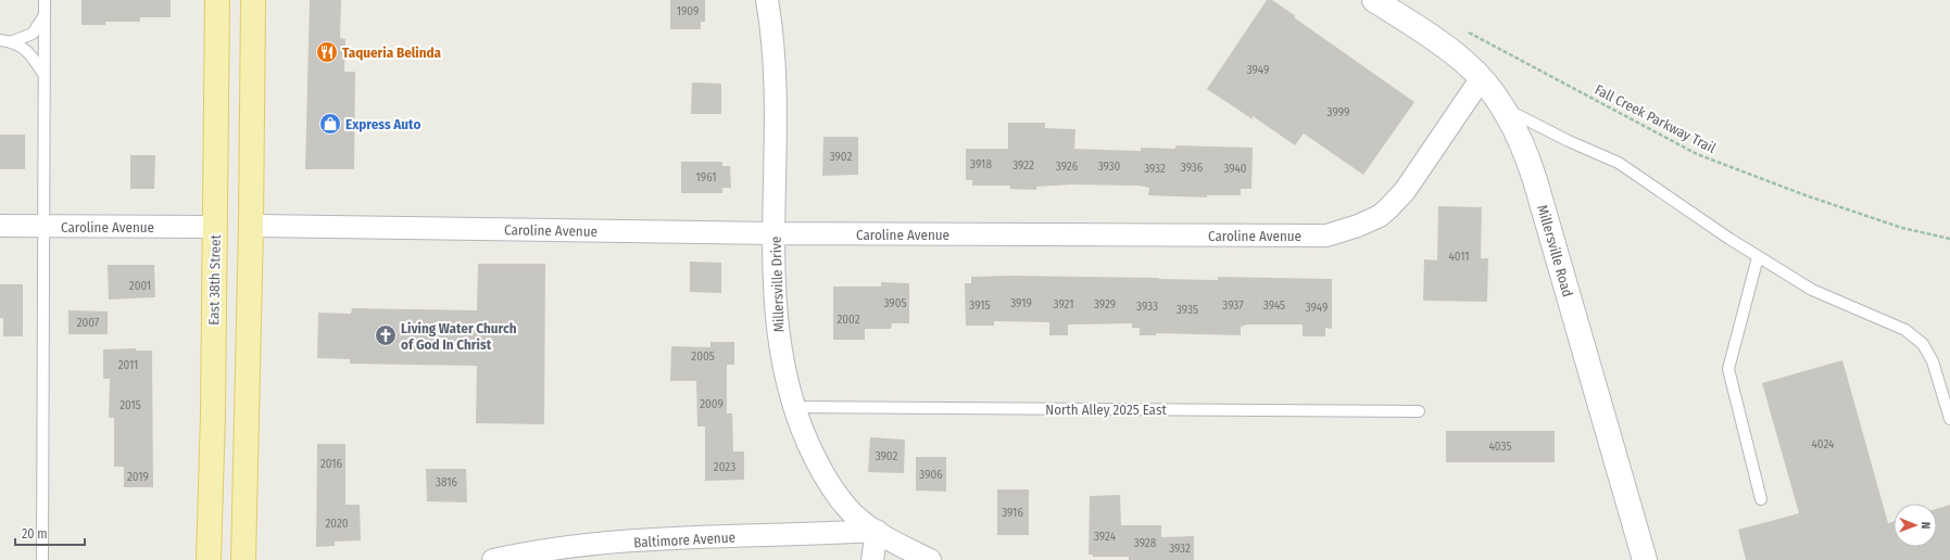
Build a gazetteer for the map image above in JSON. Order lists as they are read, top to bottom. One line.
{"streets":{"main road":["East 38th Street"],"street":["Caroline Avenue","Millersville Road","Millersville Drive","Baltimore Avenue"],"lane":["North Alley 2025 East"],"path":["Fall Creek Parkway Trail"]},"crossings":[["Caroline Avenue","Millersville Road"],["Caroline Avenue","East 38th Street"],["Caroline Avenue","Millersville Drive"],["Millersville Drive","North Alley 2025 East"],["Millersville Drive","Baltimore Avenue"]],"places":{"restaurant":["Taqueria Belinda"],"shop":["Express Auto"],"church":["Living Water Church of God In Christ"]},"house_numbers":["1909","3949","3999","3902","3918","3922","3926","3930","3936","3932","3940","1961","4011","2001","3905","3919","3921","3929","3915","3937","3945","3933","3949","3935","2002","2007","2005","2011","2009","2015","4024","4035","3902","2016","2023","3906","2019","3816","3916","2020","3924","3928","3932"],"scale_bar":"20 m","north":"right"}
